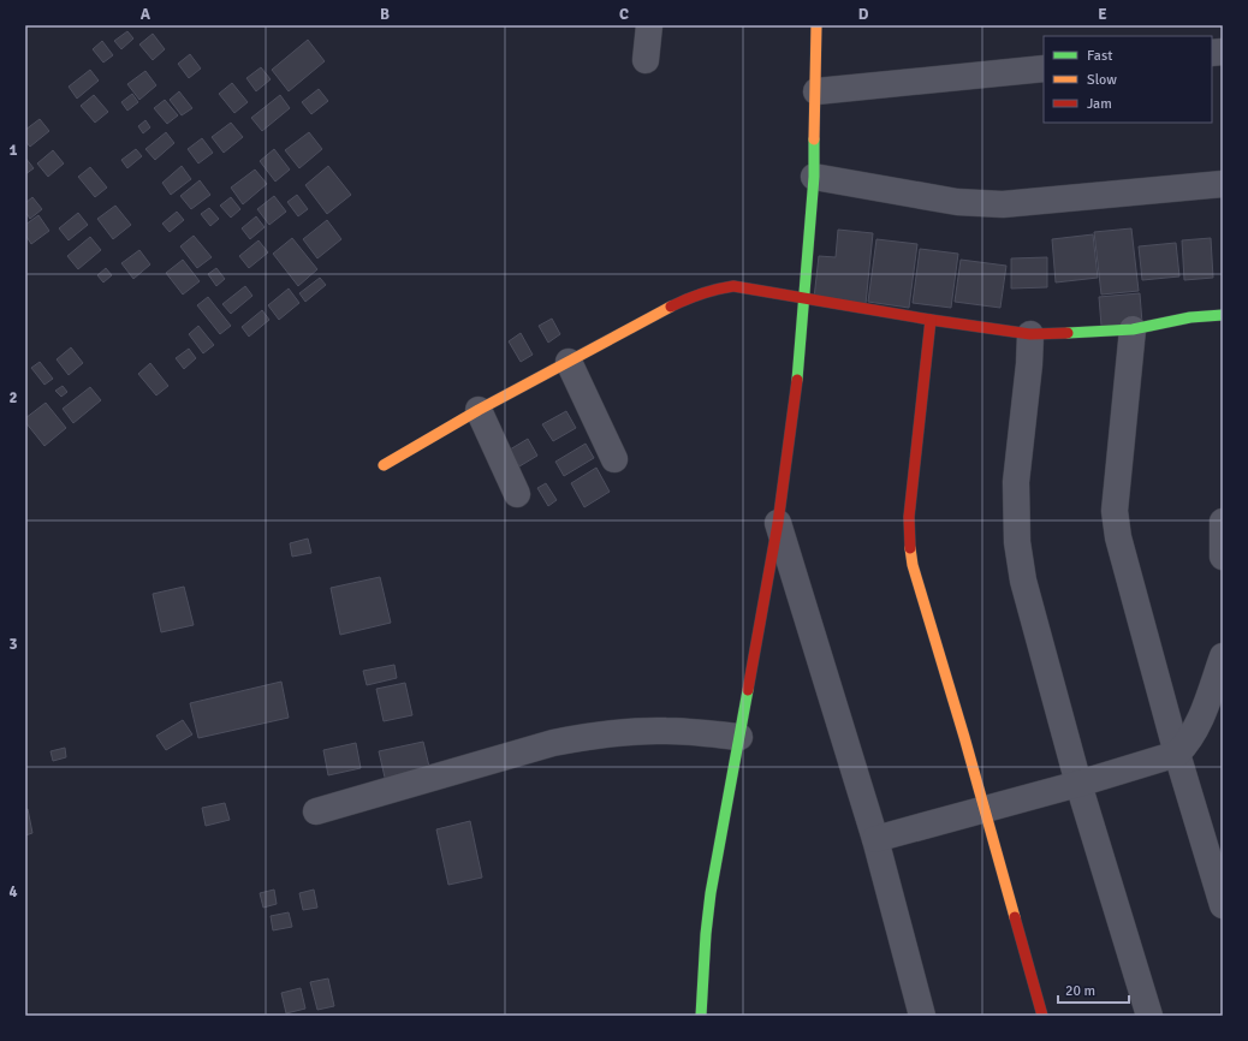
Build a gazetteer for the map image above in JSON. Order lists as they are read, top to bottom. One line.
{"legend":["Fast","Slow","Jam"],"scale_bar":"20 m","grid":{"columns":["A","B","C","D","E"],"rows":["1","2","3","4"]}}
